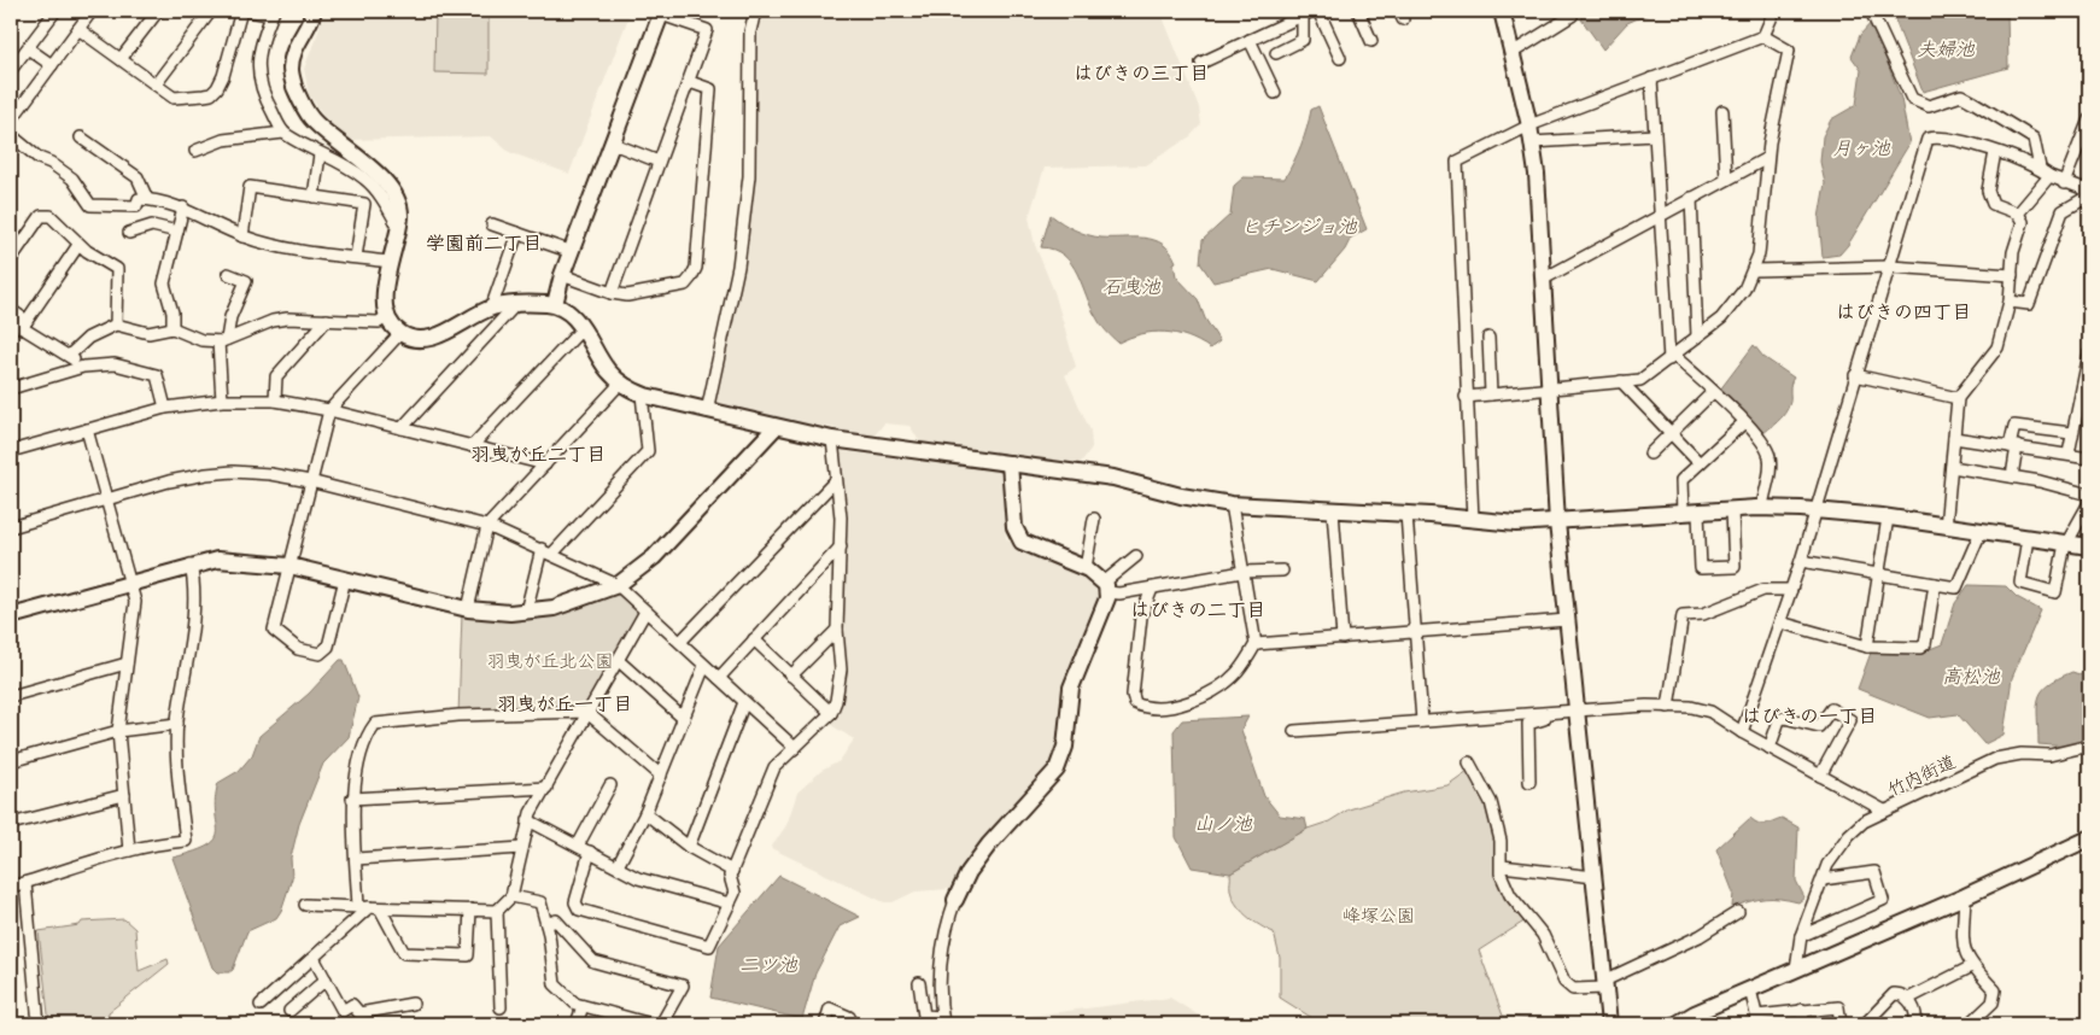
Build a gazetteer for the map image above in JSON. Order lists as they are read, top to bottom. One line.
{"streets":{"street":["竹内街道"]},"districts":["はびきの三丁目","学園前二丁目","はびきの四丁目","羽曳が丘二丁目","はびきの二丁目","羽曳が丘一丁目","はびきの一丁目"],"water":["夫婦池","月ヶ池","ヒチンジョ池","石曳池","高松池","山ノ池","二ツ池"],"parks":["羽曳が丘北公園","峰塚公園"]}
